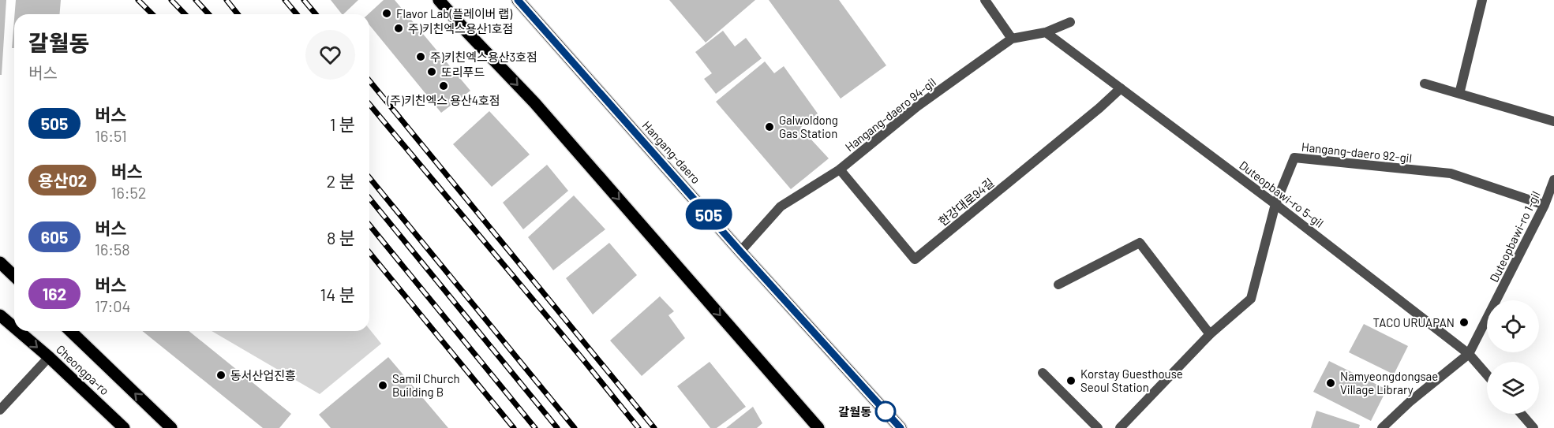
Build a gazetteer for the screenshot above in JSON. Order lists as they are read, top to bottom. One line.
{"streets":{"main road":["Hangang-daero","Cheongpa-ro"],"street":["Hangang-daero 94-gil","Hangang-daero 92-gil","Duteopbawi-ro 5-gil","한강대로94길","Duteopbawi-ro 1-gil"]},"crossings":[["Hangang-daero 94-gil","Hangang-daero"],["Hangang-daero 94-gil","Duteopbawi-ro 5-gil"],["Hangang-daero 94-gil","한강대로94길"],["Hangang-daero 92-gil","Duteopbawi-ro 5-gil"],["Hangang-daero 92-gil","Duteopbawi-ro 1-gil"],["Duteopbawi-ro 5-gil","한강대로94길"],["Duteopbawi-ro 5-gil","Duteopbawi-ro 1-gil"]],"places":["Flavor Lab(플레이버 랩)","주)키친엑스용산1호점","주)키친엑스용산3호점","또리푸드","(주)키친엑스 용산4호점","Galwoldong Gas Station","TACO URUAPAN","동서산업진흥","Korstay Guesthouse Seoul Station","Namyeongdongsae Village Library","Samil Church Building B","갈월동"],"lines":["bus line 505"],"page":{"on_map":"505","heading":["갈월동","버스"],"list":[{"mark":"505","name":"버스","note":"16:51","value":"1 분"},{"mark":"용산02","name":"버스","note":"16:52","value":"2 분"},{"mark":"605","name":"버스","note":"16:58","value":"8 분"},{"mark":"162","name":"버스","note":"17:04","value":"14 분"}]}}
